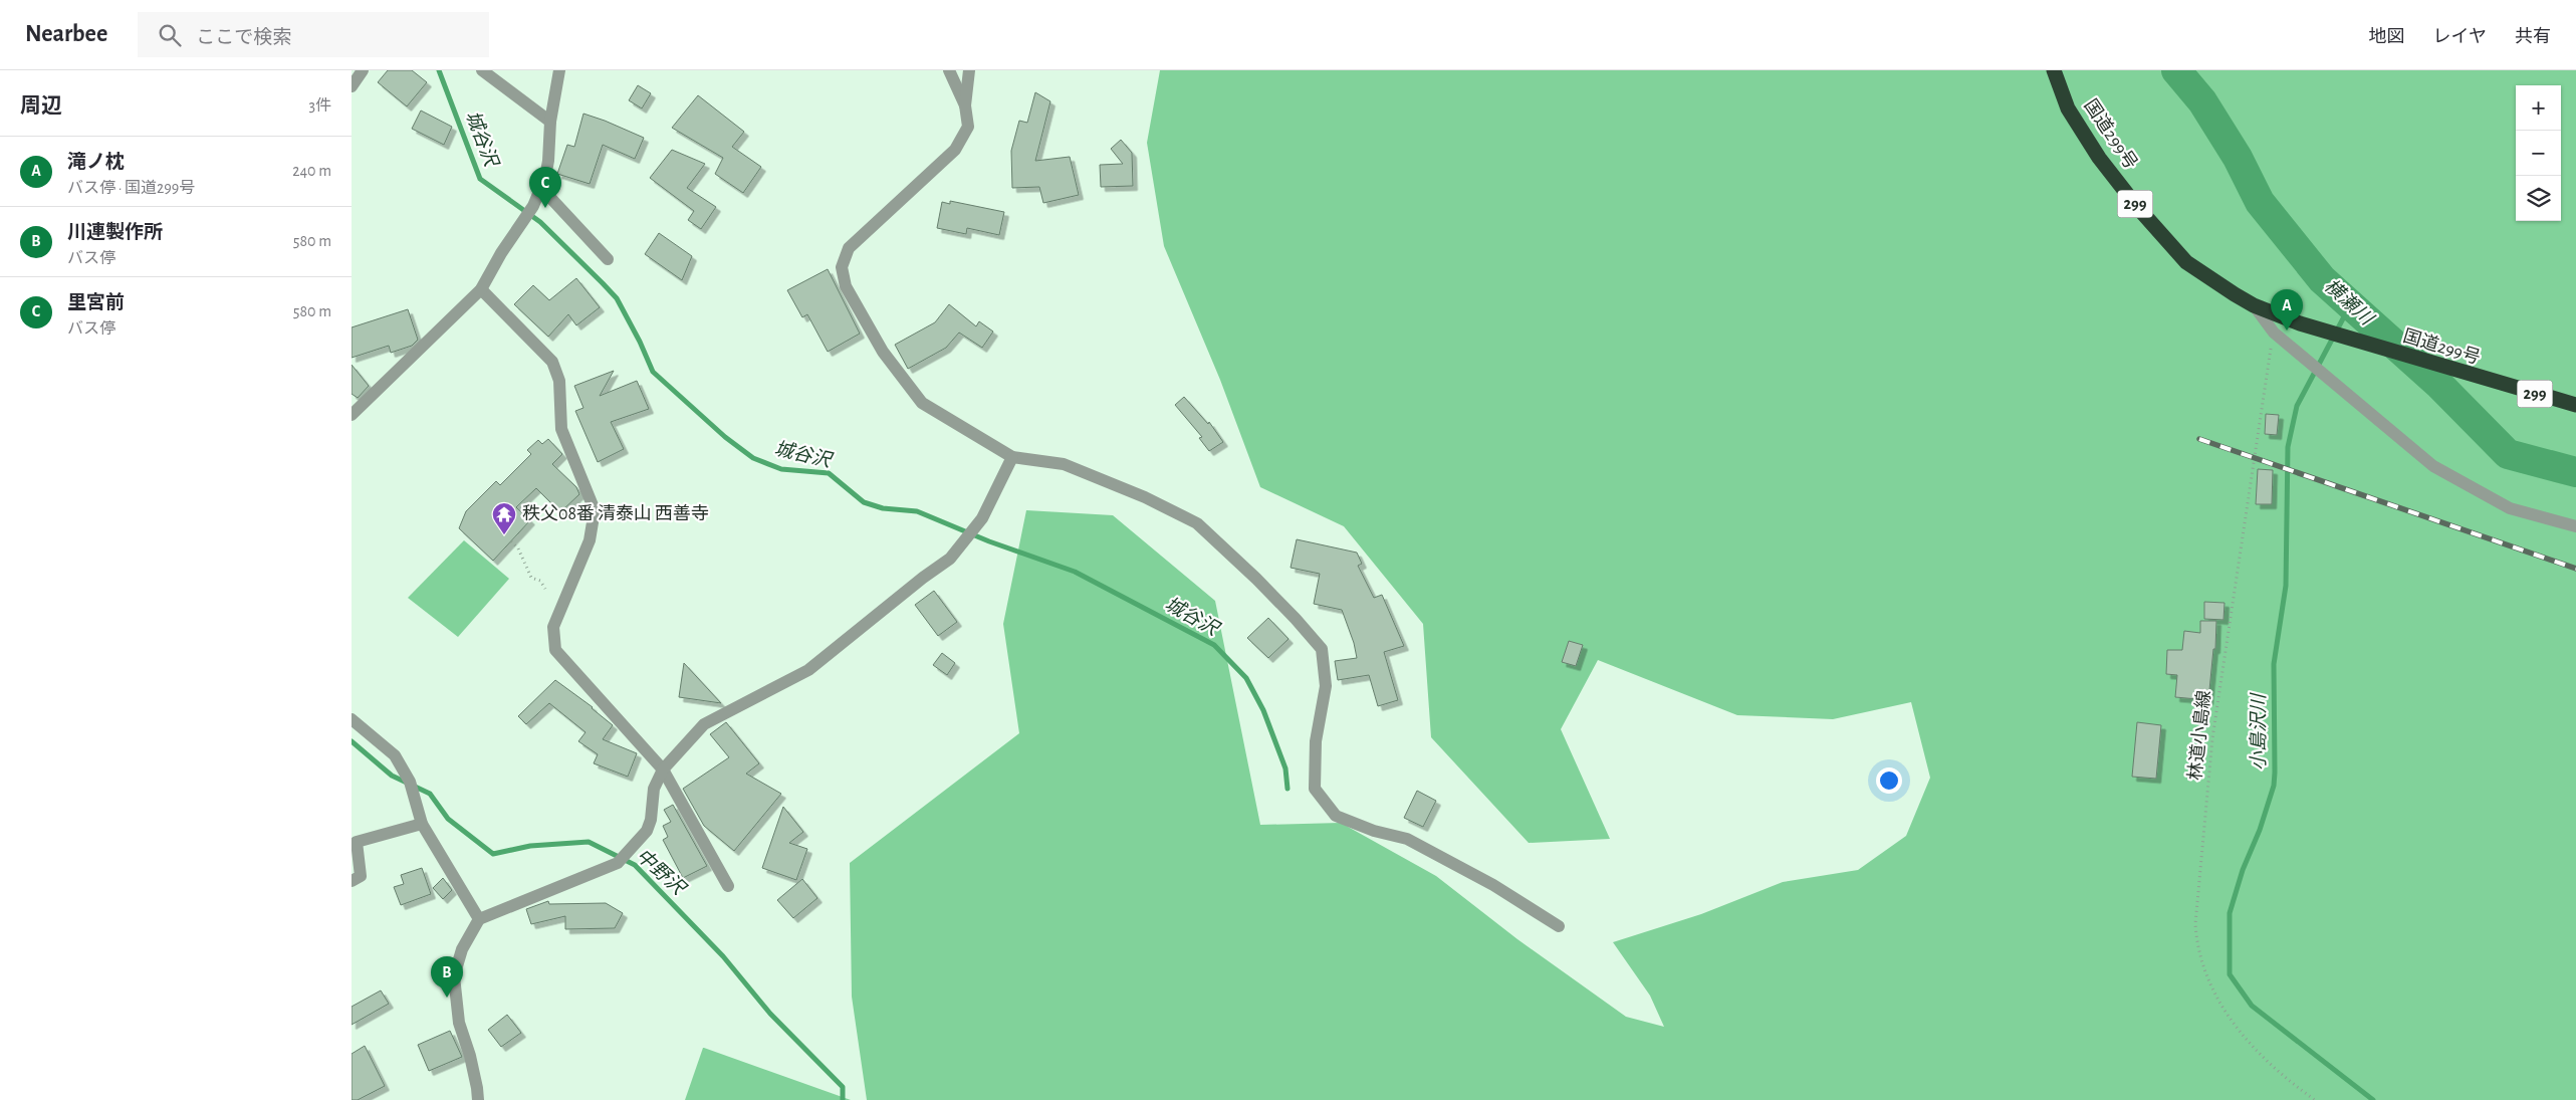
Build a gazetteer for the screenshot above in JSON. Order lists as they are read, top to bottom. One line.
{"streets":{"highway":["国道299号","299"],"path":["林道小島線"]},"water":["城谷沢","横瀬川","小島沢川","中野沢"],"places":{"temple":["秩父08番 清泰山 西善寺"]},"page":{"header":"Nearbee","search":"ここで検索","nav":["地図","レイヤ","共有"],"heading":["周辺","3件"],"map_buttons":["+","−"],"list":[{"mark":"A","name":"滝ノ枕","note":"バス停 · 国道299号","value":"240 m"},{"mark":"B","name":"川連製作所","note":"バス停","value":"580 m"},{"mark":"C","name":"里宮前","note":"バス停","value":"580 m"}],"pins":["C","A","B"]}}
